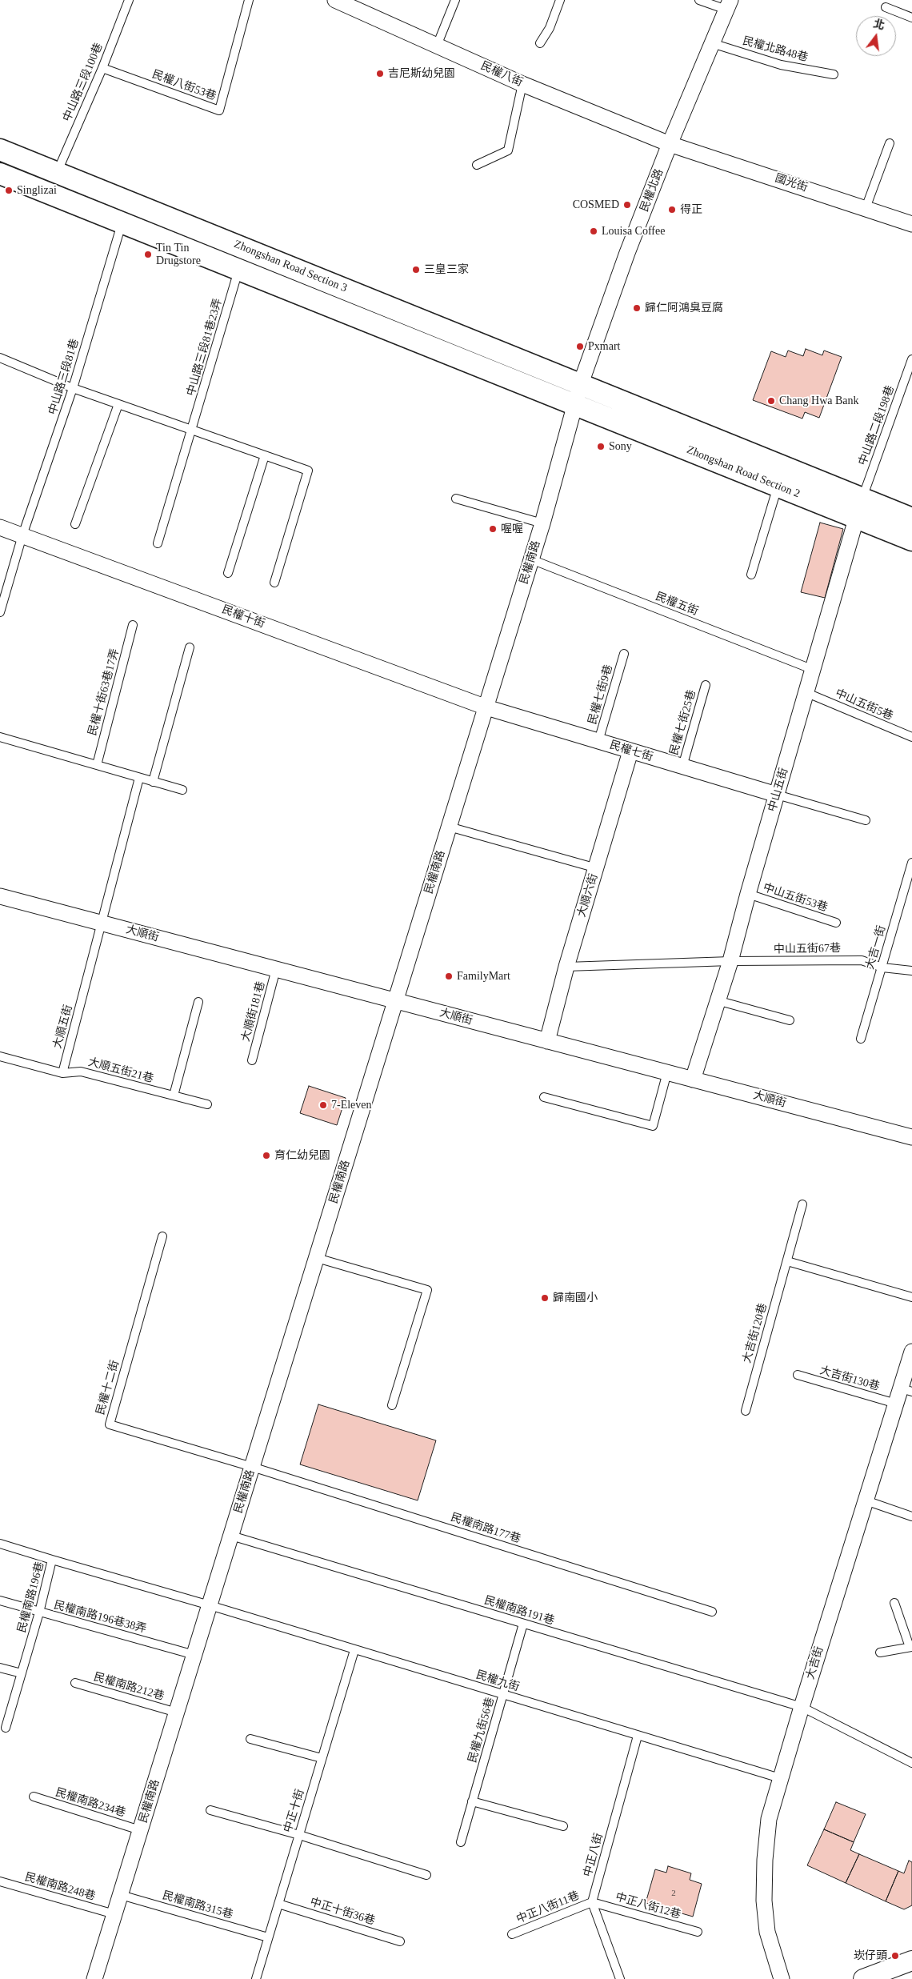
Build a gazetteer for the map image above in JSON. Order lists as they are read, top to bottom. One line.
{"streets":{"main road":["Zhongshan Road Section 3","Zhongshan Road Section 2"],"street":["民權八街","國光街","民權北路","民權南路","民權十街","民權七街","中山五街","大順六街","大順街","大吉街"],"lane":["民權北路48巷","中山路三段100巷","民權八街53巷","中山路三段81巷23弄","中山路三段81巷","中山路二段198巷","民權五街","民權十街63巷17弄","民權七街9巷","中山五街5巷","民權七街25巷","中山五街53巷","大吉一街","中山五街67巷","大順街181巷","大順五街","大順五街21巷","大吉街120巷","大吉街130巷","民權十二街","民權南路177巷","民權南路196巷","民權南路191巷","民權南路196巷38弄","民權九街","民權南路212巷","民權九街56巷","民權南路234巷","中正十街","中正八街","民權南路248巷","民權南路315巷","中正八街12巷","中正八街11巷","中正十街36巷"]},"crossings":[["民權北路48巷","民權北路"],["民權八街","國光街"],["民權八街","民權北路"],["中山路三段100巷","民權八街53巷"],["中山路三段100巷","Zhongshan Road Section 3"],["國光街","民權北路"],["民權北路","Zhongshan Road Section 3"],["民權北路","Zhongshan Road Section 2"],["民權北路","民權南路"],["Zhongshan Road Section 3","中山路三段81巷23弄"],["Zhongshan Road Section 3","中山路三段81巷"],["Zhongshan Road Section 3","Zhongshan Road Section 2"],["Zhongshan Road Section 3","民權南路"],["中山路三段81巷","民權十街"],["中山路二段198巷","Zhongshan Road Section 2"],["中山路二段198巷","中山五街"],["Zhongshan Road Section 2","民權南路"],["Zhongshan Road Section 2","中山五街"],["民權南路","民權五街"],["民權南路","民權十街"],["民權南路","民權七街"],["民權南路","大順街"],["民權南路","民權十二街"],["民權南路","民權南路177巷"],["民權南路","民權南路196巷"],["民權南路","民權南路191巷"],["民權南路","民權南路196巷38弄"],["民權南路","民權九街"],["民權南路","民權南路212巷"],["民權南路","民權南路234巷"],["民權南路","民權南路248巷"],["民權南路","民權南路315巷"],["民權五街","中山五街"],["民權十街","民權七街"],["民權七街9巷","民權七街"],["中山五街5巷","中山五街"],["民權七街25巷","民權七街"],["民權七街","中山五街"],["民權七街","大順六街"],["中山五街","中山五街53巷"],["中山五街","大順街"],["中山五街","中山五街67巷"],["大順六街","大順街"],["大順六街","中山五街67巷"],["大順街","大順街181巷"],["大順街","大順五街"],["大吉一街","中山五街67巷"],["大順五街","大順五街21巷"],["大吉街130巷","大吉街"],["民權十二街","民權南路177巷"],["民權南路196巷","民權南路196巷38弄"],["民權南路196巷","民權九街"],["民權南路191巷","大吉街"],["民權南路191巷","民權九街56巷"],["大吉街","民權九街"],["民權九街","民權九街56巷"],["民權九街","中正十街"],["民權九街","中正八街"],["中正十街","民權南路315巷"],["中正十街","中正十街36巷"],["中正八街","中正八街12巷"],["中正八街","中正八街11巷"],["中正八街12巷","中正八街11巷"]],"places":["吉尼斯幼兒園","Singlizai","COSMED","得正","Louisa Coffee","Tin Tin Drugstore","三皇三家","歸仁阿鴻臭豆腐","Pxmart","Chang Hwa Bank","Sony","喔喔","FamilyMart","7-Eleven","育仁幼兒園","歸南國小","崁仔頭"],"house_numbers":["2"],"north":"top"}
